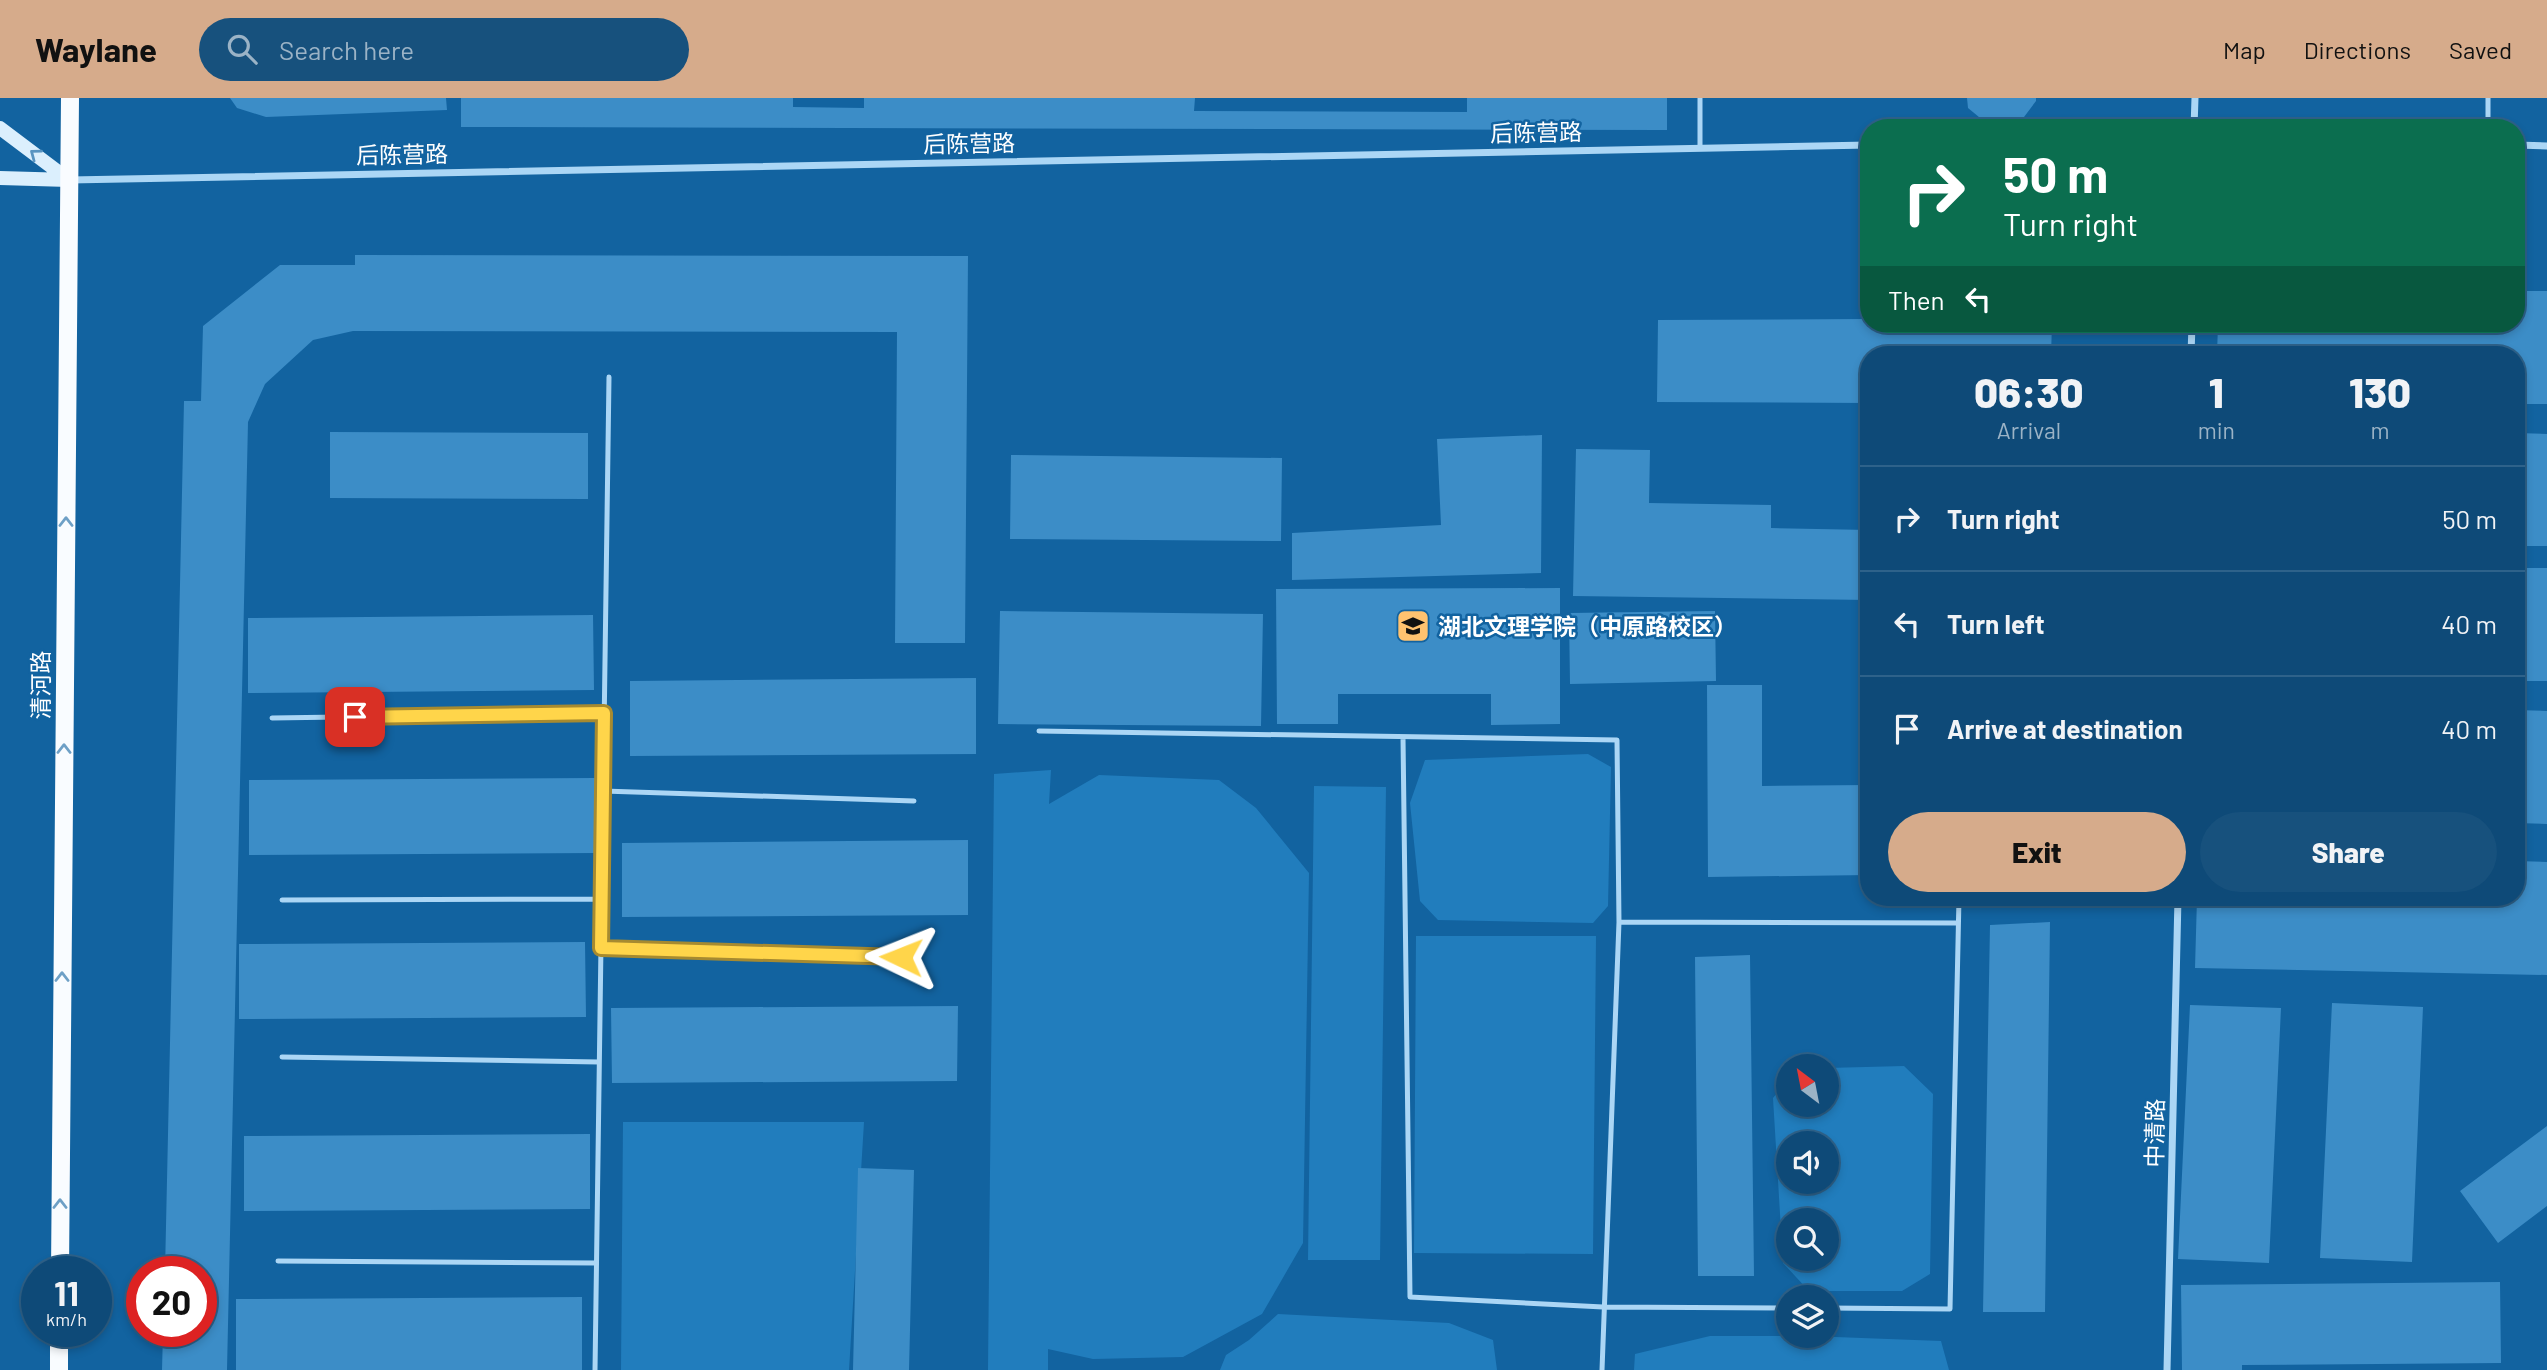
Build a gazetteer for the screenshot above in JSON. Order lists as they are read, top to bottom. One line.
{"streets":{"main road":["清河路"],"street":["后陈营路","中清路"]},"crossings":[["后陈营路","清河路"]],"one_way":["清河路"],"places":{"school or university":["湖北文理学院（中原路校区）"]},"north":"top left","page":{"header":"Waylane","search":"Search here","nav":["Map","Directions","Saved"],"turn":["50 m","Turn right"],"then":"Then","eta":["06:30","Arrival","1","min","130","m"],"list":[{"name":"Turn right","value":"50 m"},{"name":"Turn left","value":"40 m"},{"name":"Arrive at destination","value":"40 m"}],"buttons":["Exit","Share"],"speed":"11 km/h","limit":"20"}}
